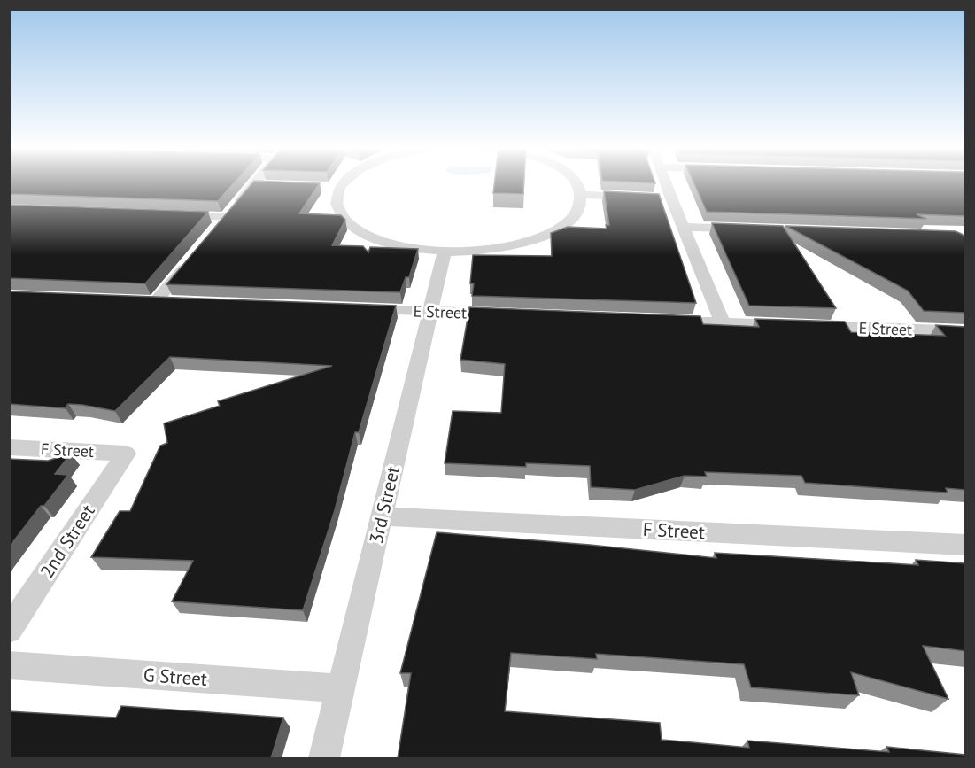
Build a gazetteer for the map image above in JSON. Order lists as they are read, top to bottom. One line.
{"streets":{"lane":["E Street","F Street","3rd Street","2nd Street","G Street"]},"crossings":[["E Street","3rd Street"],["F Street","3rd Street"],["F Street","2nd Street"],["3rd Street","G Street"]]}
